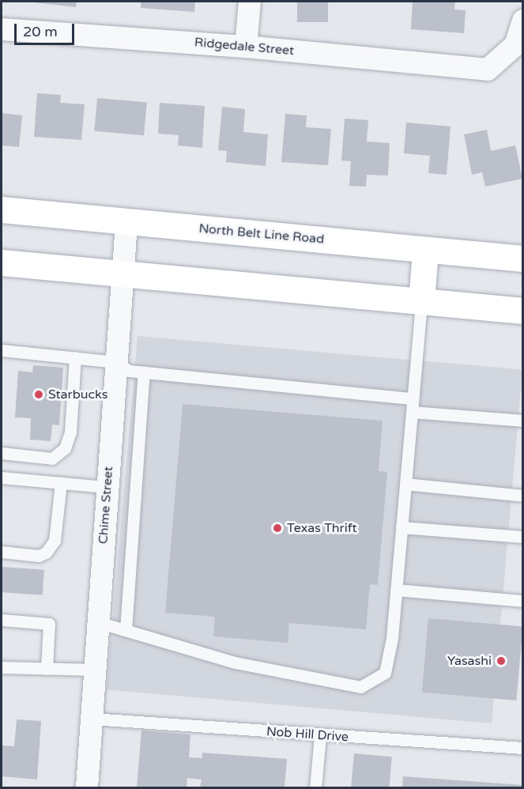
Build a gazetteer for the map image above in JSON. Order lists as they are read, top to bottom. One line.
{"streets":{"main road":["North Belt Line Road"],"street":["Ridgedale Street","Chime Street"],"lane":["Nob Hill Drive"]},"crossings":[["North Belt Line Road","Chime Street"],["Chime Street","Nob Hill Drive"]],"places":["Starbucks","Texas Thrift","Yasashi"],"scale_bar":"20 m"}
